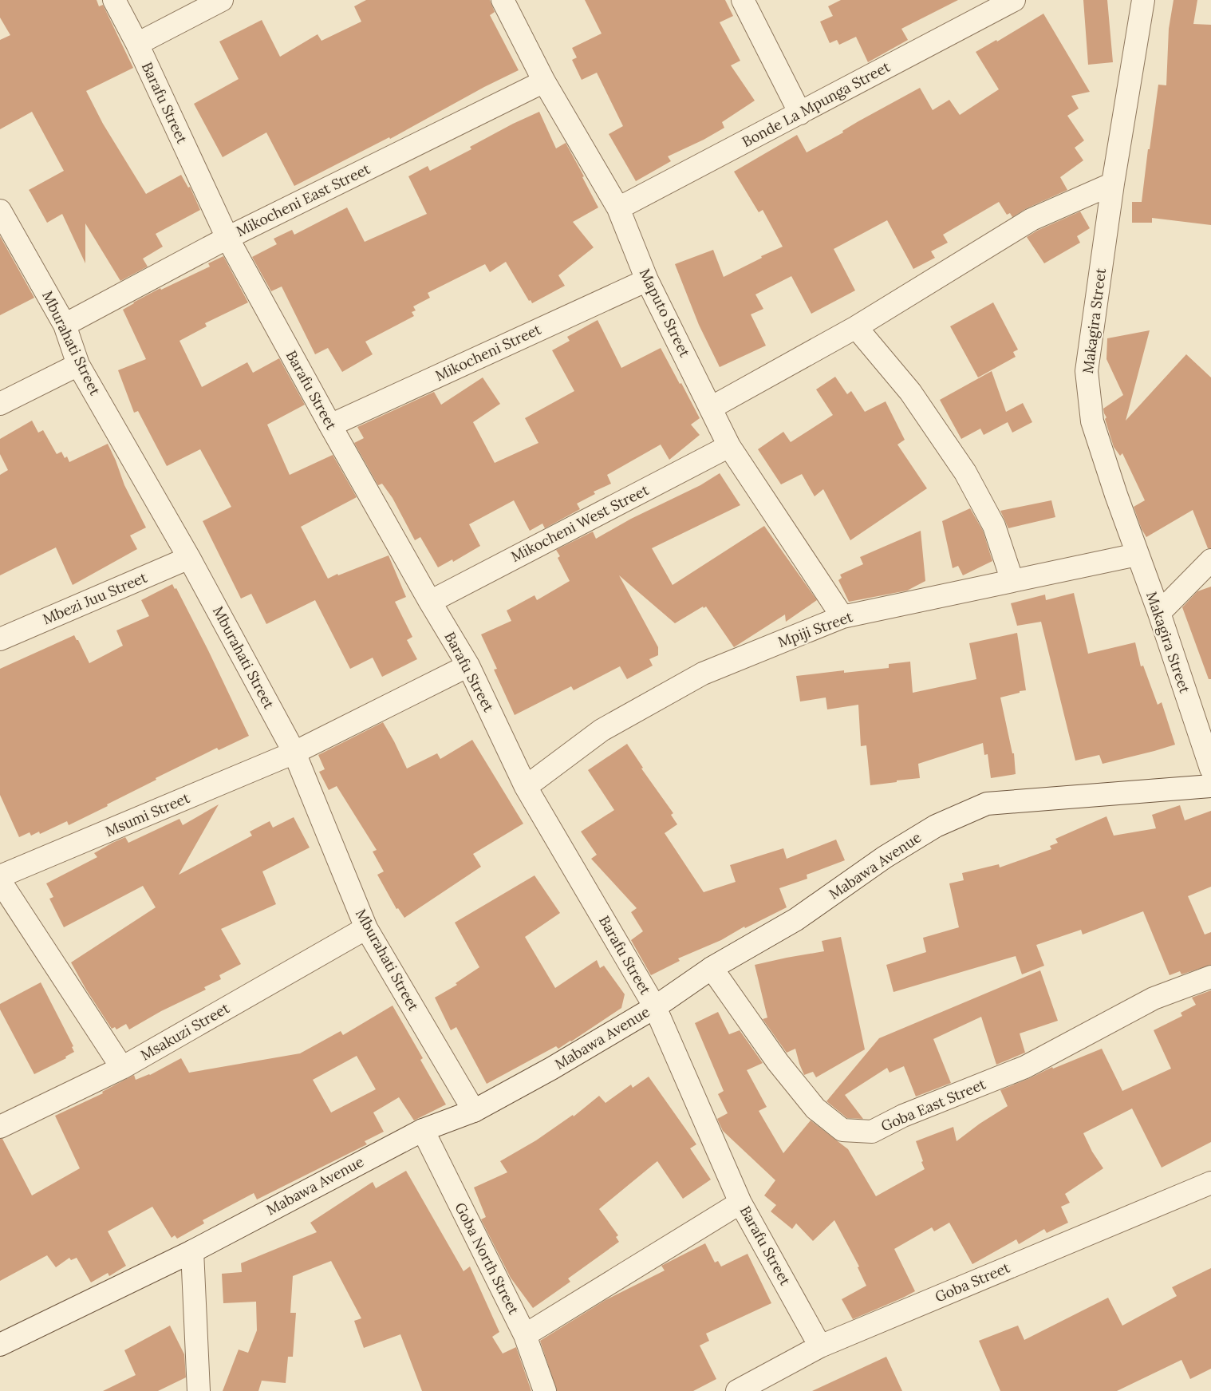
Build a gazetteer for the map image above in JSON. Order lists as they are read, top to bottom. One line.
{"streets":{"street":["Barafu Street","Bonde La Mpunga Street","Mikocheni East Street","Maputo Street","Makagira Street","Mburahati Street","Mikocheni Street","Mikocheni West Street","Mbezi Juu Street","Mpiji Street","Msumi Street","Mabawa Avenue","Msakuzi Street","Goba East Street","Goba North Street","Goba Street"]},"crossings":[["Barafu Street","Mikocheni East Street"],["Barafu Street","Mikocheni Street"],["Barafu Street","Mikocheni West Street"],["Barafu Street","Mpiji Street"],["Barafu Street","Msumi Street"],["Barafu Street","Mabawa Avenue"],["Barafu Street","Goba Street"],["Bonde La Mpunga Street","Maputo Street"],["Mikocheni East Street","Maputo Street"],["Mikocheni East Street","Mburahati Street"],["Maputo Street","Mikocheni Street"],["Maputo Street","Mikocheni West Street"],["Maputo Street","Mpiji Street"],["Makagira Street","Mpiji Street"],["Mburahati Street","Mbezi Juu Street"],["Mburahati Street","Msumi Street"],["Mburahati Street","Mabawa Avenue"],["Mburahati Street","Msakuzi Street"],["Mabawa Avenue","Goba East Street"],["Mabawa Avenue","Goba North Street"]]}
